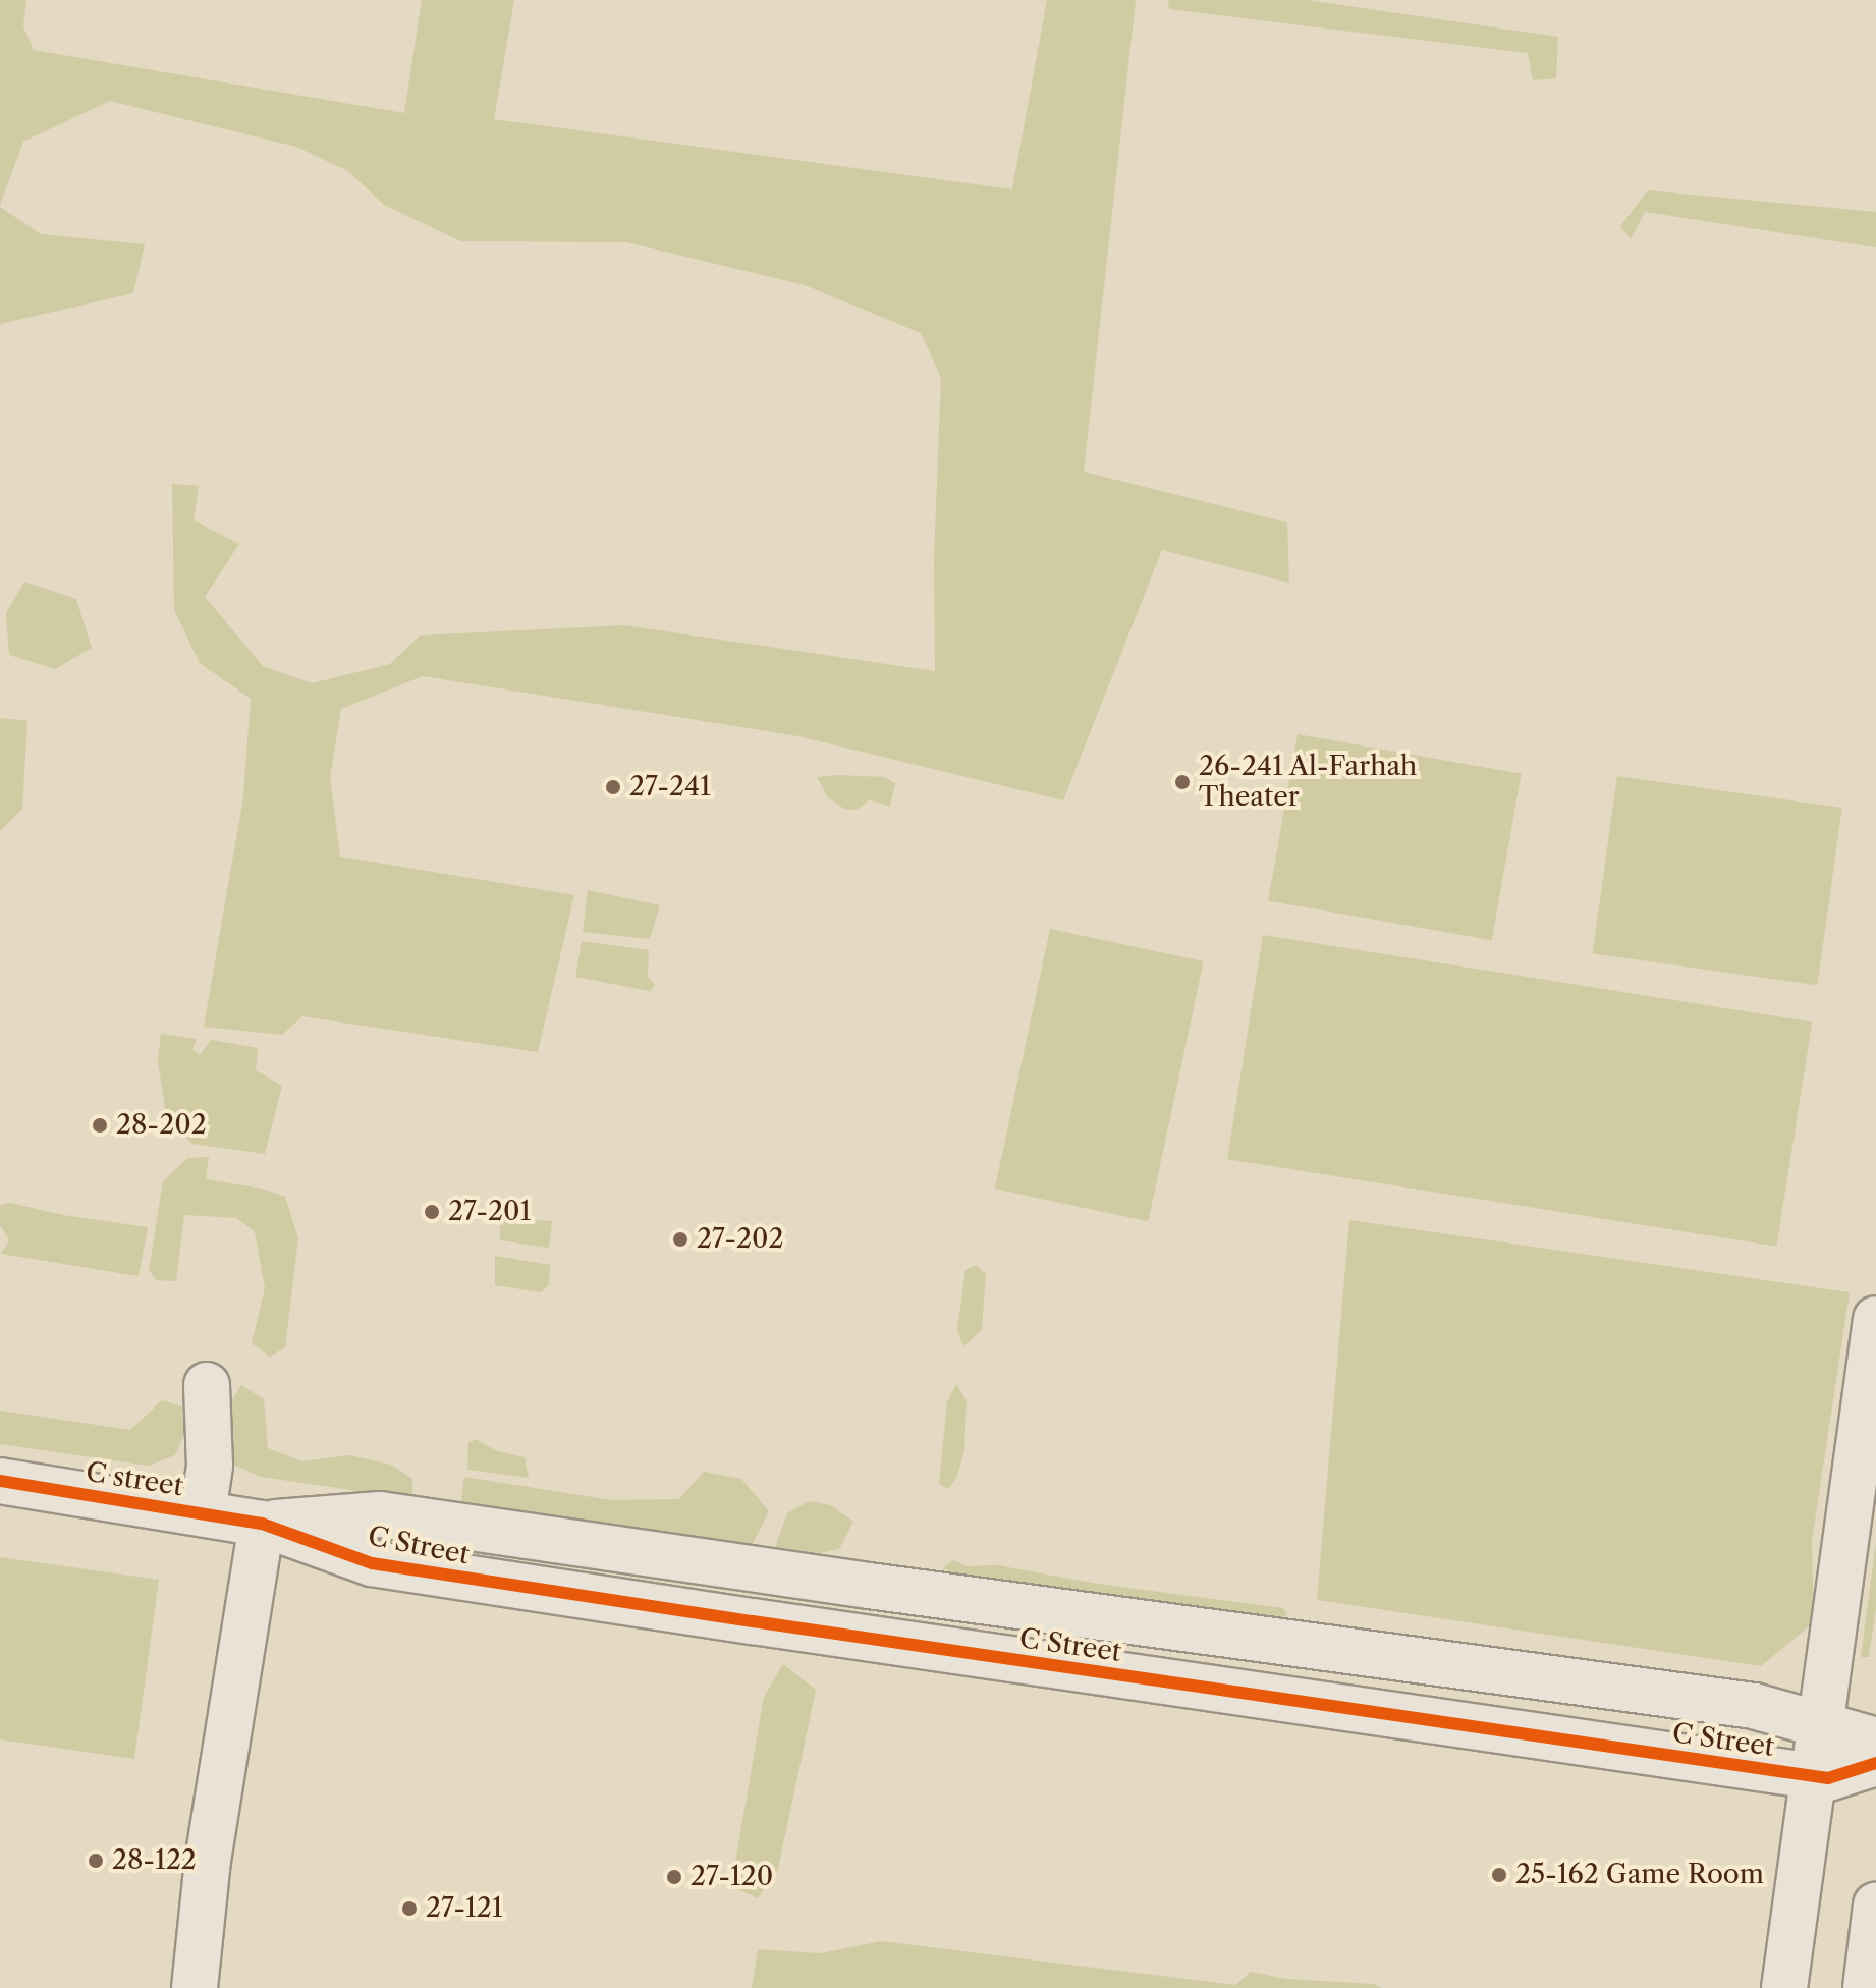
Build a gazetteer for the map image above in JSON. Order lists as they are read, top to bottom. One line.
{"streets":{"street":["C street","C Street"]},"crossings":[["C street","C Street"]],"places":["26-241 Al-Farhah Theater","27-241","28-202","27-201","27-202","28-122","25-162 Game Room","27-120","27-121"]}
